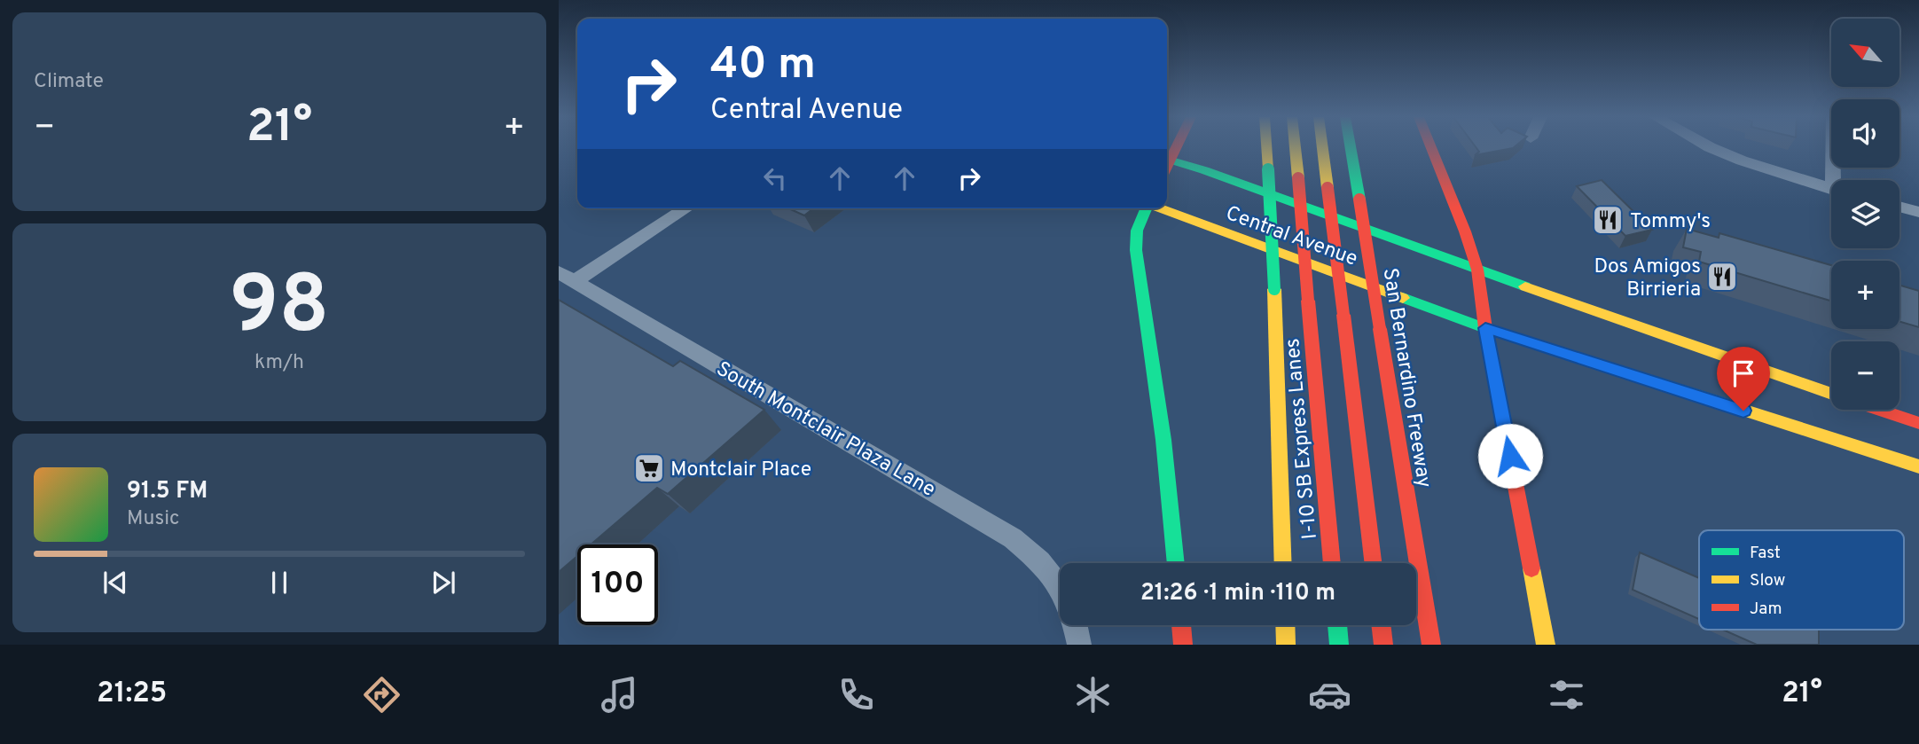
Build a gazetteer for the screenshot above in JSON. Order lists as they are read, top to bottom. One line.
{"streets":{"main road":["Central Avenue","San Bernardino Freeway","I-10 SB Express Lanes"],"street":["South Montclair Plaza Lane"]},"places":{"restaurant":["Tommy's","Dos Amigos Birrieria"],"supermarket":["Montclair Place"]},"legend":["Fast","Slow","Jam"],"north":"top left","page":{"tile":["Climate",["98","km/h"]],"map_buttons":["+","−"],"turn":["40 m","Central Avenue"],"heat":["−","21°","+"],"song":["91.5 FM","Music"],"limit":"100","trip":"21:26 · 1 min · 110 m","tabs":["21:25","21°"]}}
